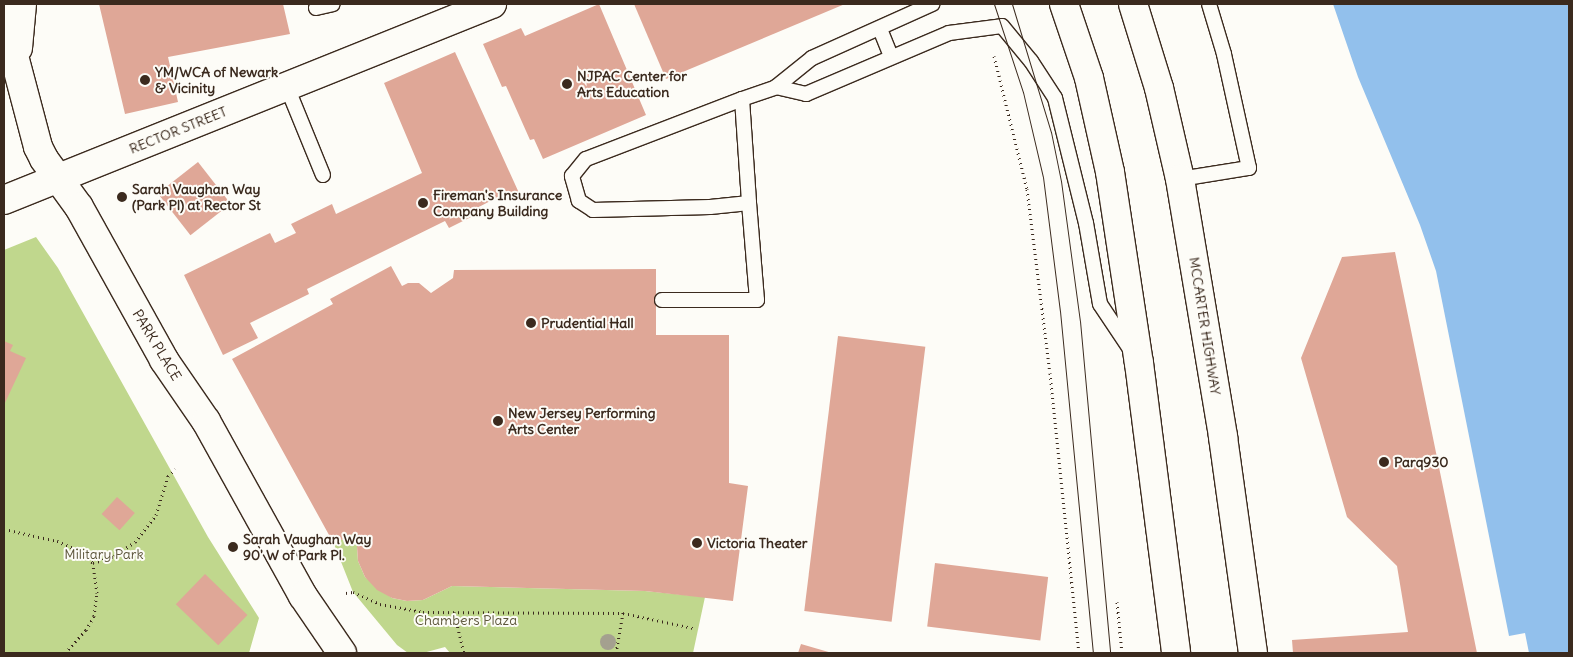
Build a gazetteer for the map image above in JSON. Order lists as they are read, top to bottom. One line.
{"streets":{"main road":["RECTOR STREET","MCCARTER HIGHWAY","PARK PLACE"]},"crossings":[["RECTOR STREET","PARK PLACE"]],"parks":["Military Park","Chambers Plaza"],"places":["YM/WCA of Newark & Vicinity","NJPAC Center for Arts Education","Sarah Vaughan Way (Park Pl) at Rector St","Fireman's Insurance Company Building","Prudential Hall","New Jersey Performing Arts Center","Parq930","Victoria Theater","Sarah Vaughan Way 90' W of Park Pl."]}
